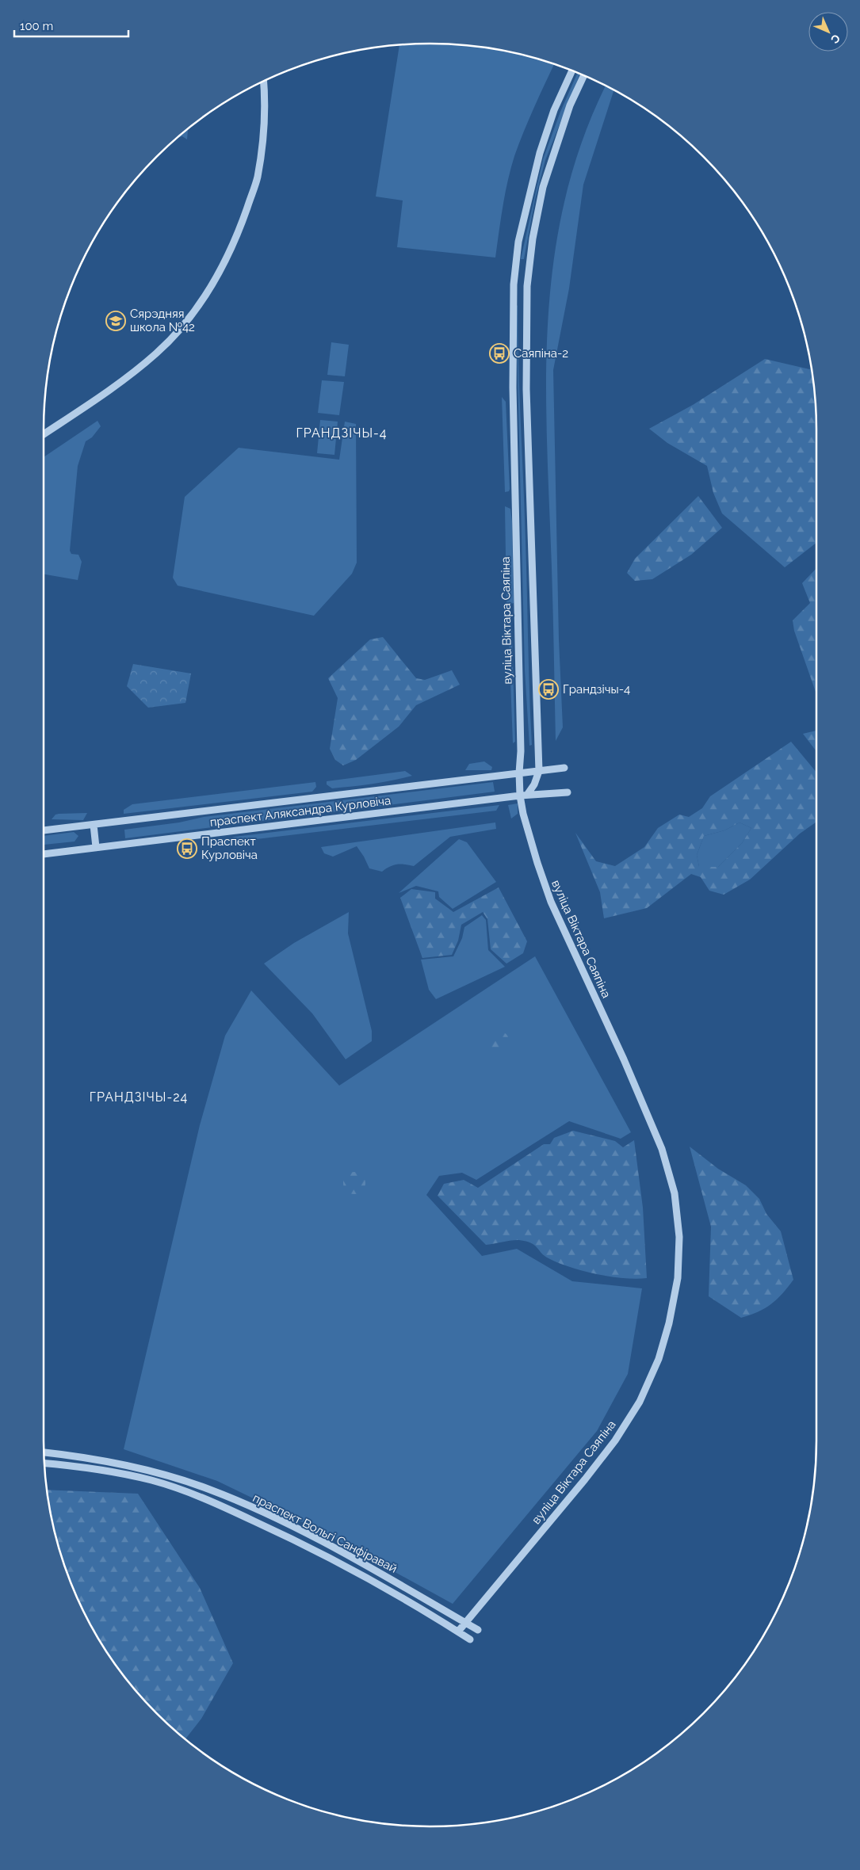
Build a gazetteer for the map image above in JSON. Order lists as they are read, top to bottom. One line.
{"streets":{"street":["вуліца Віктара Саяпіна","праспект Аляксандра Курловіча","праспект Вольгі Санфіравай"]},"crossings":[["вуліца Віктара Саяпіна","праспект Аляксандра Курловіча"],["вуліца Віктара Саяпіна","праспект Вольгі Санфіравай"]],"districts":["ГРАНДЗІЧЫ-4","ГРАНДЗІЧЫ-24"],"places":{"school or university":["Сярэдняя школа №42"],"bus stop":["Саяпіна-2","Грандзічы-4","Праспект Курловіча"]},"scale_bar":"100 m","north":"bottom right"}
